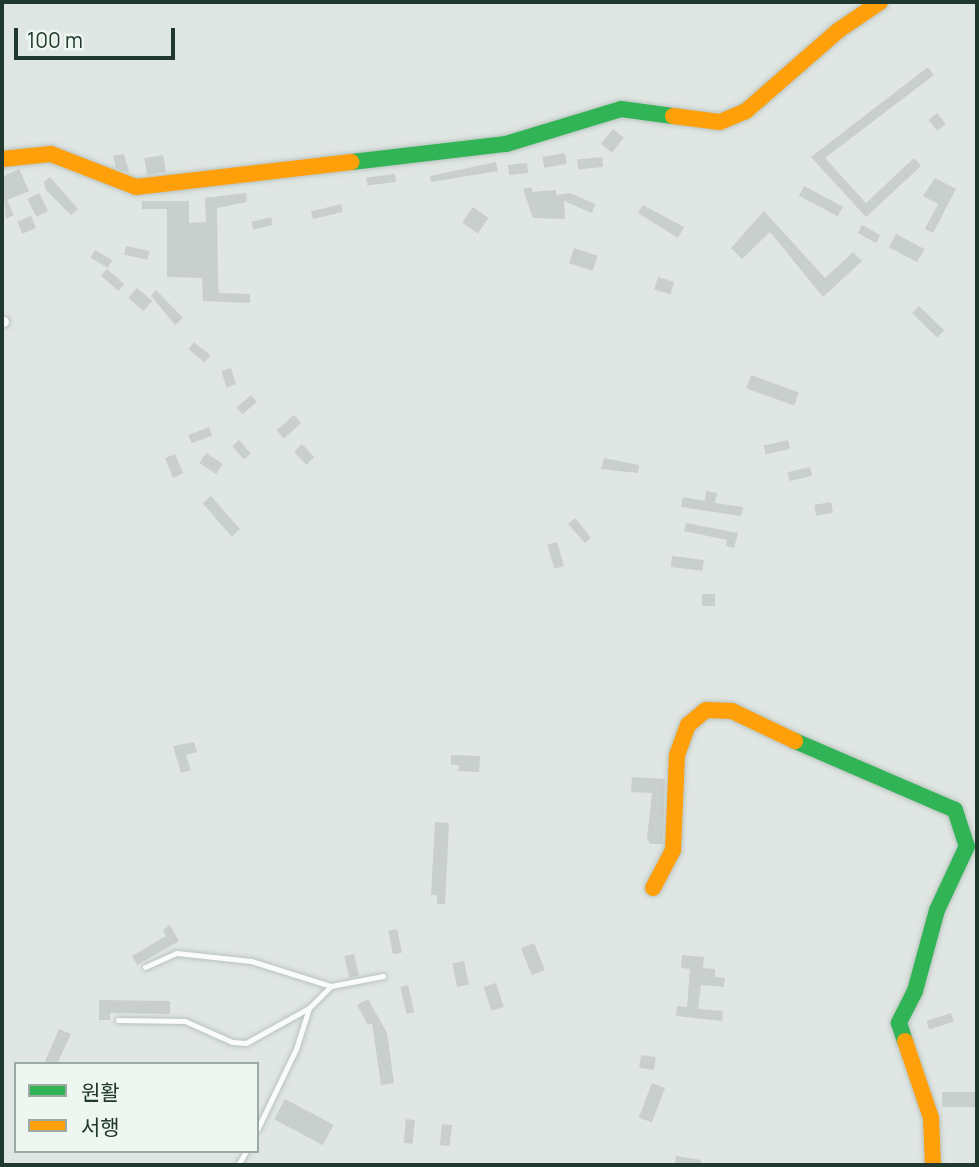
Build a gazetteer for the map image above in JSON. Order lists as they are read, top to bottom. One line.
{"legend":["원활","서행"],"scale_bar":"100 m"}
